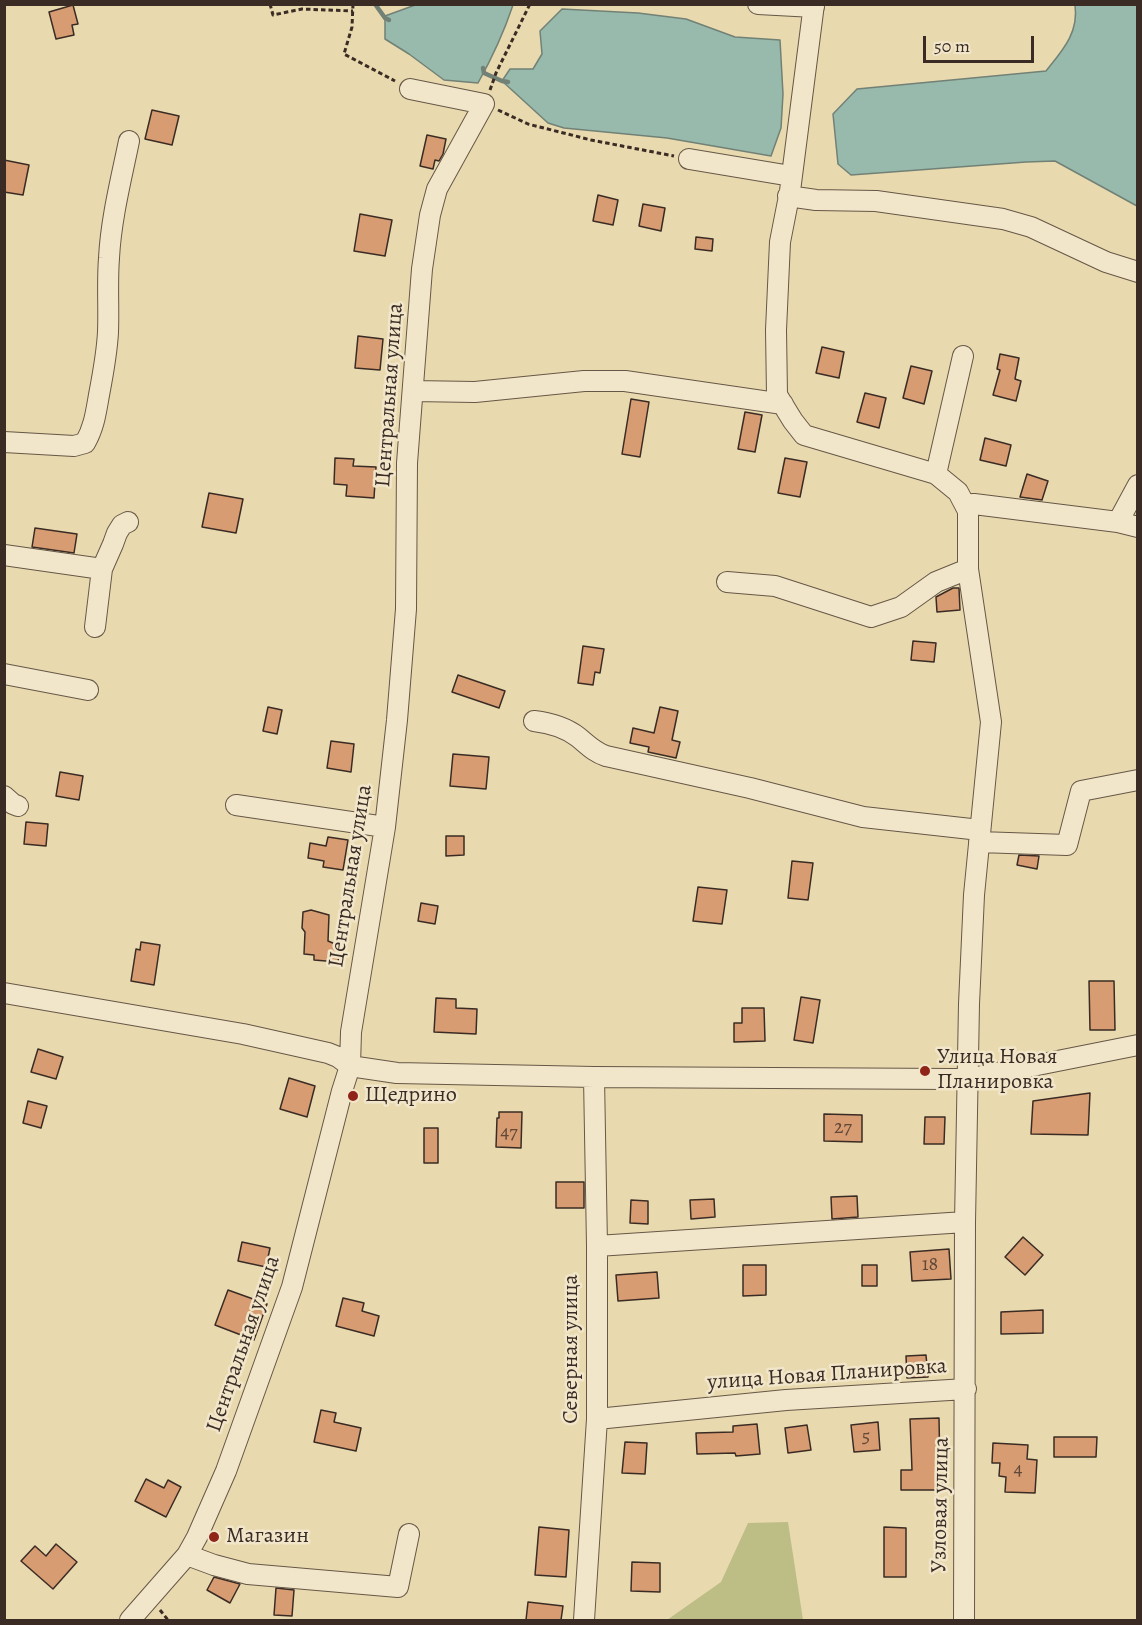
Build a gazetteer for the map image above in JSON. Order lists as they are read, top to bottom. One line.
{"streets":{"street":["Центральная улица","Северная улица","улица Новая Планировка","Узловая улица"]},"crossings":[["Северная улица","улица Новая Планировка"],["улица Новая Планировка","Узловая улица"]],"places":["Улица Новая Планировка","Щедрино","Магазин"],"house_numbers":["27","47","18","5","4"],"scale_bar":"50 m"}
